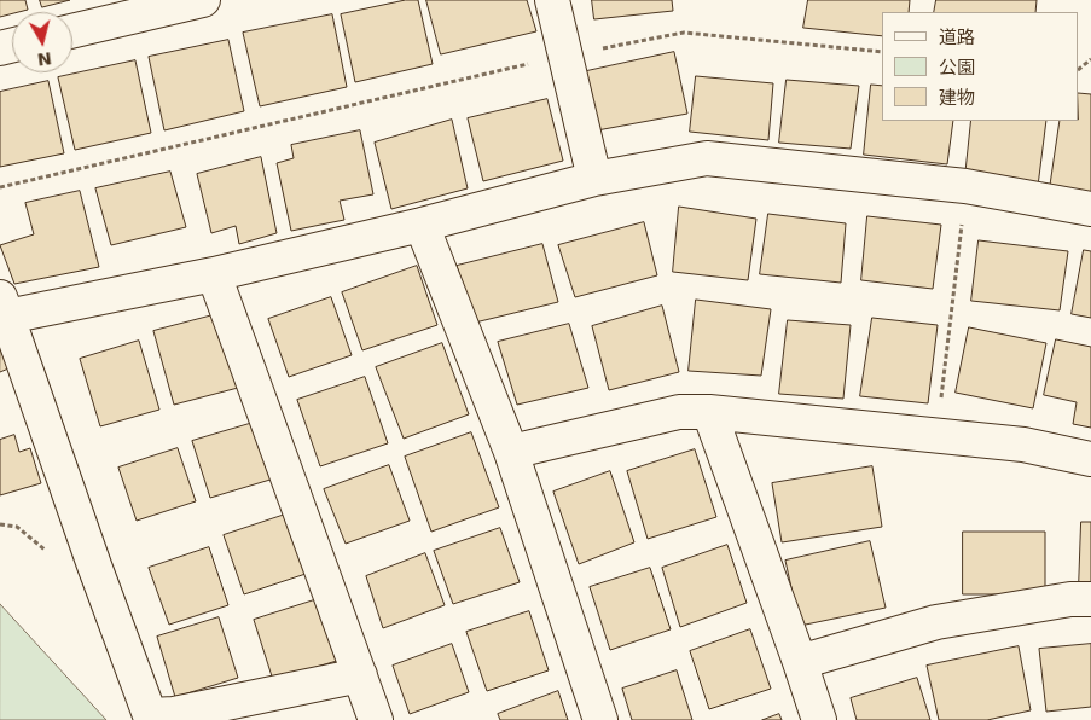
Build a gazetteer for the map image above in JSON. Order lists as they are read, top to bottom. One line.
{"legend":["道路","公園","建物"],"north":"bottom"}
